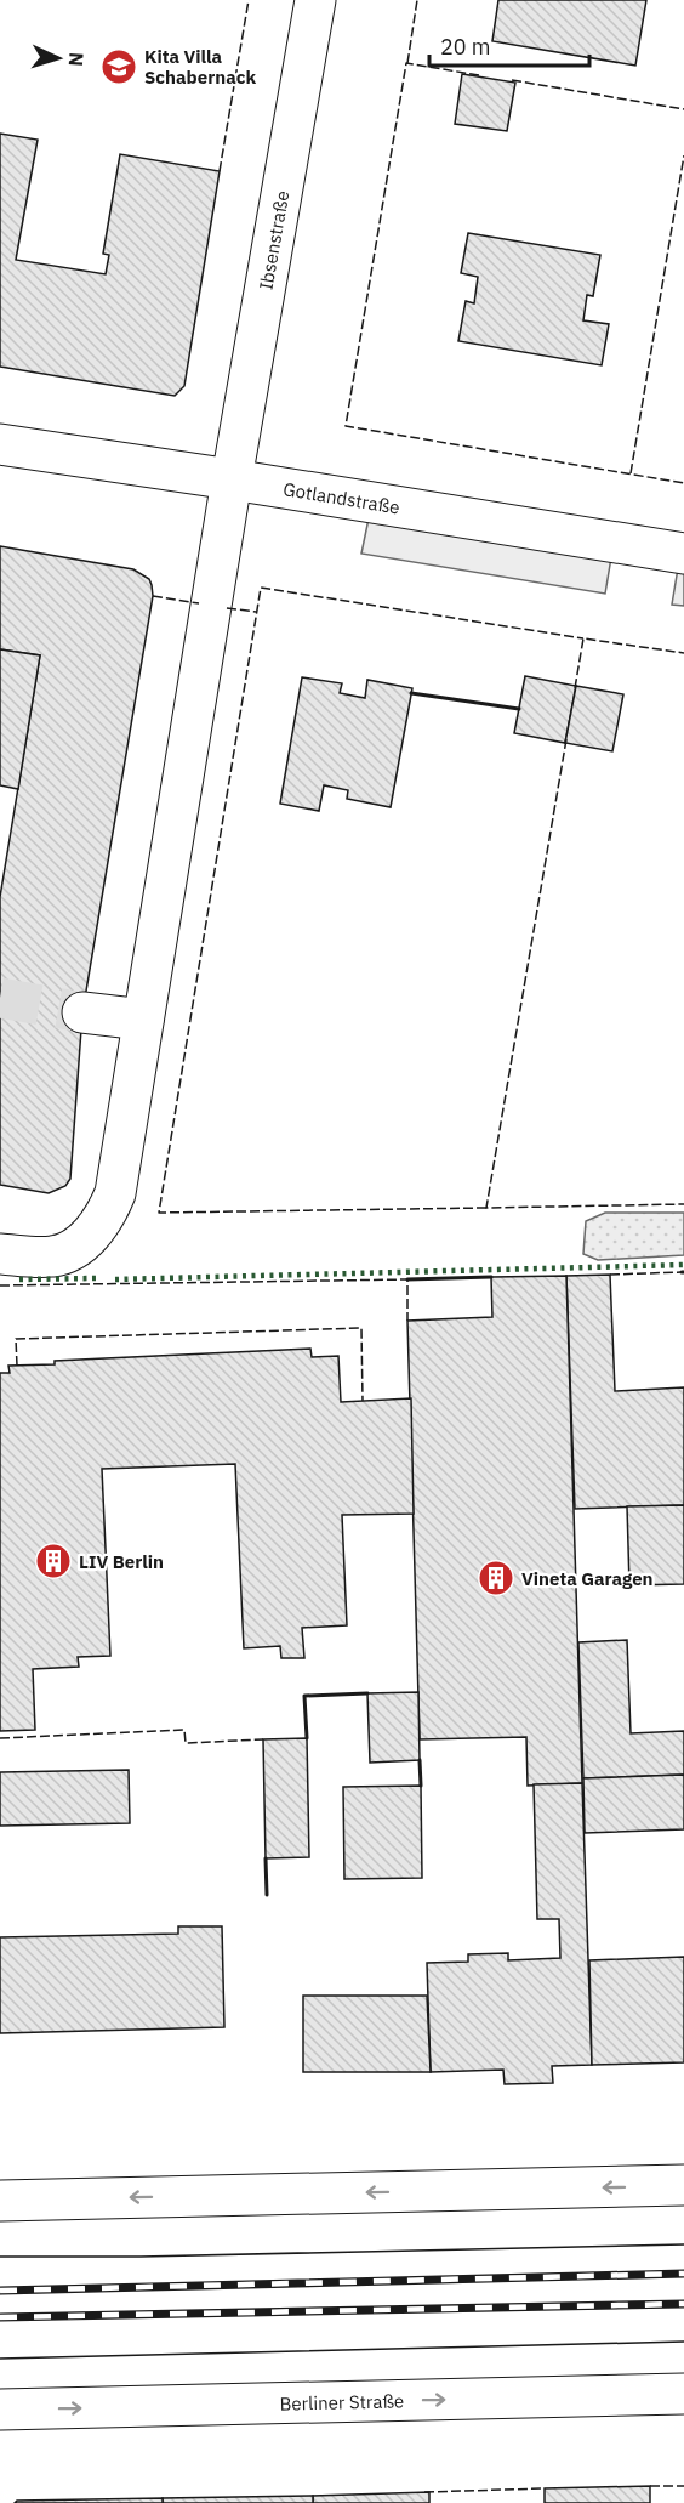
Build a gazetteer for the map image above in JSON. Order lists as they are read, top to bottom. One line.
{"streets":{"main road":["Ibsenstraße","Gotlandstraße","Berliner Straße"]},"crossings":[["Ibsenstraße","Gotlandstraße"]],"places":{"school or university":["Kita Villa Schabernack"],"building":["LIV Berlin","Vineta Garagen"]},"scale_bar":"20 m","north":"right"}
